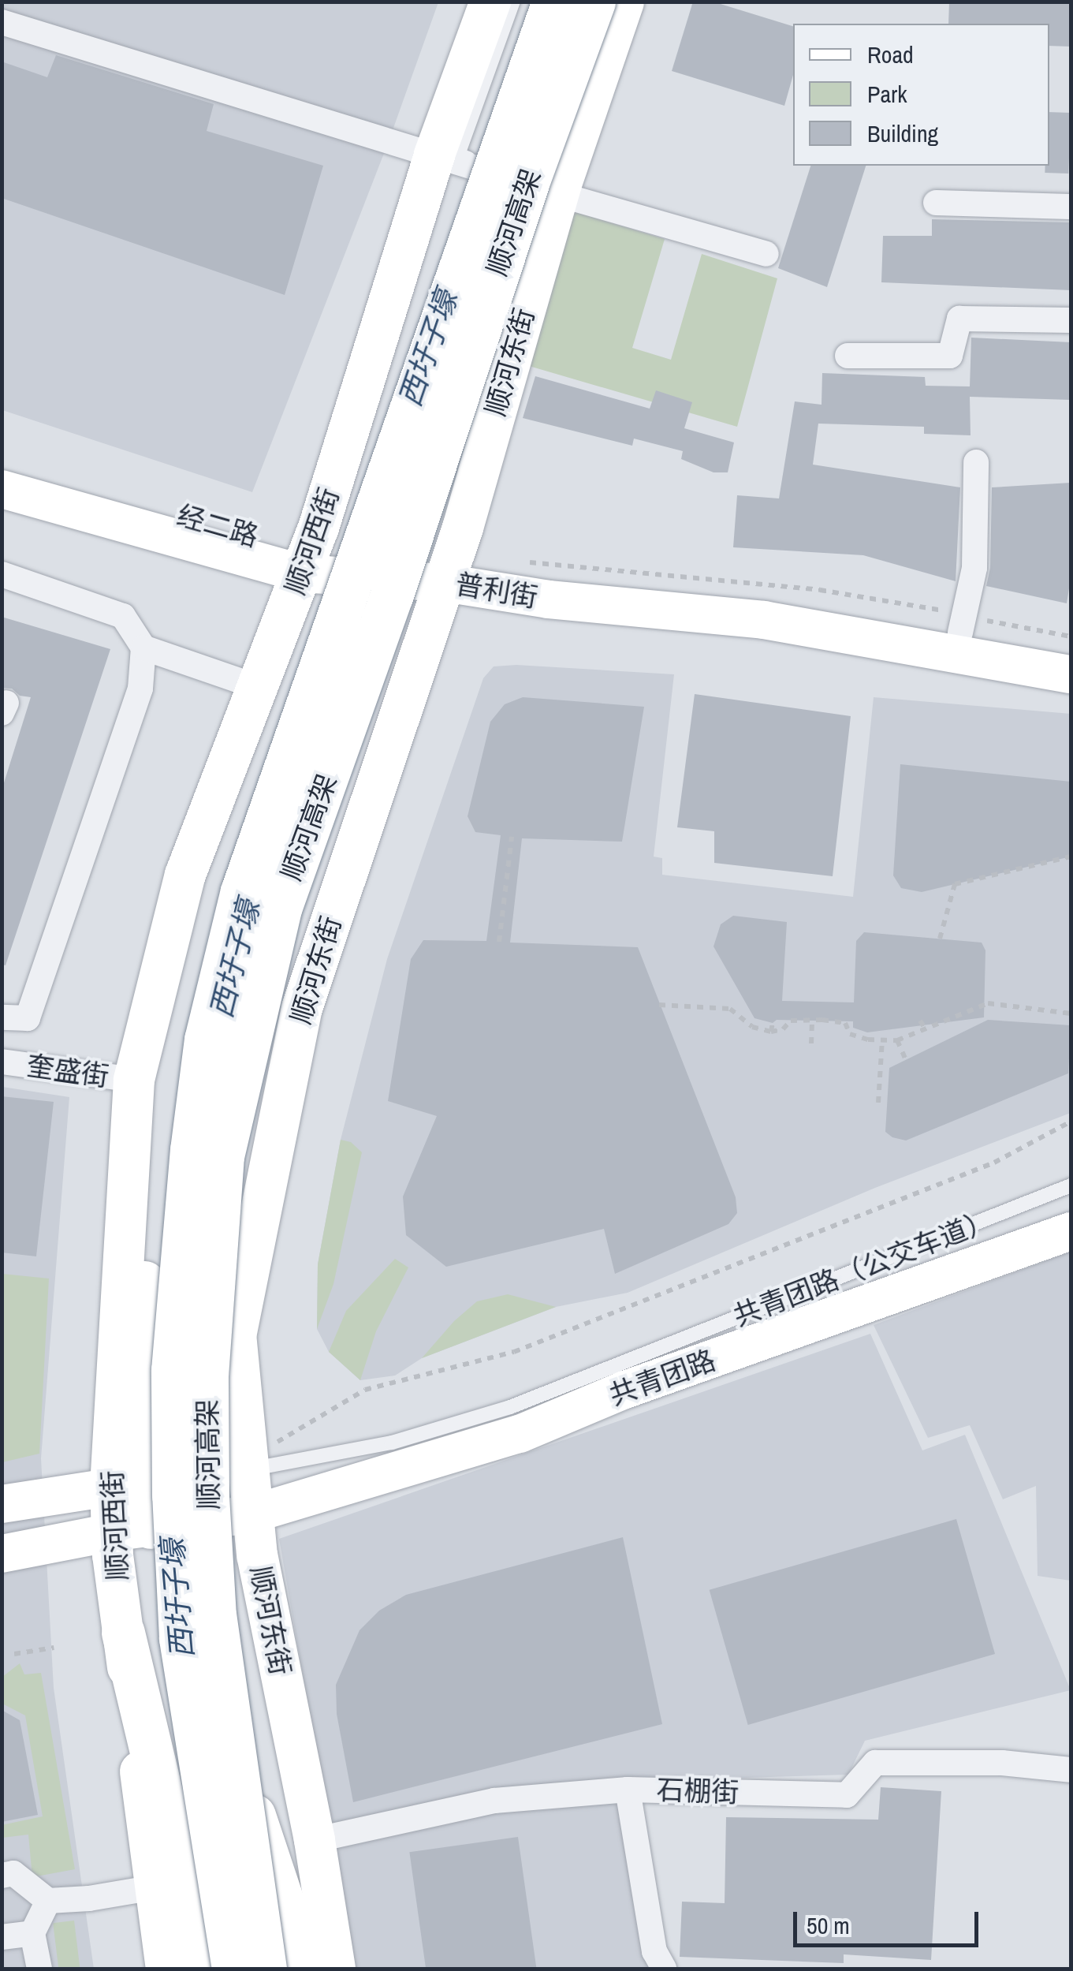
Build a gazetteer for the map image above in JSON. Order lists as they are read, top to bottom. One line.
{"streets":{"highway":["顺河高架"],"main road":["顺河东街","顺河西街"],"street":["经二路","普利街","奎盛街","共青团路","石棚街"],"lane":["共青团路（公交车道）"]},"crossings":[["顺河高架","顺河东街"],["顺河东街","普利街"],["顺河东街","共青团路（公交车道）"],["顺河东街","共青团路"],["顺河东街","石棚街"],["经二路","顺河西街"],["顺河西街","奎盛街"],["顺河西街","共青团路"]],"water":["西圩子壕"],"legend":["Road","Park","Building"],"scale_bar":"50 m"}
